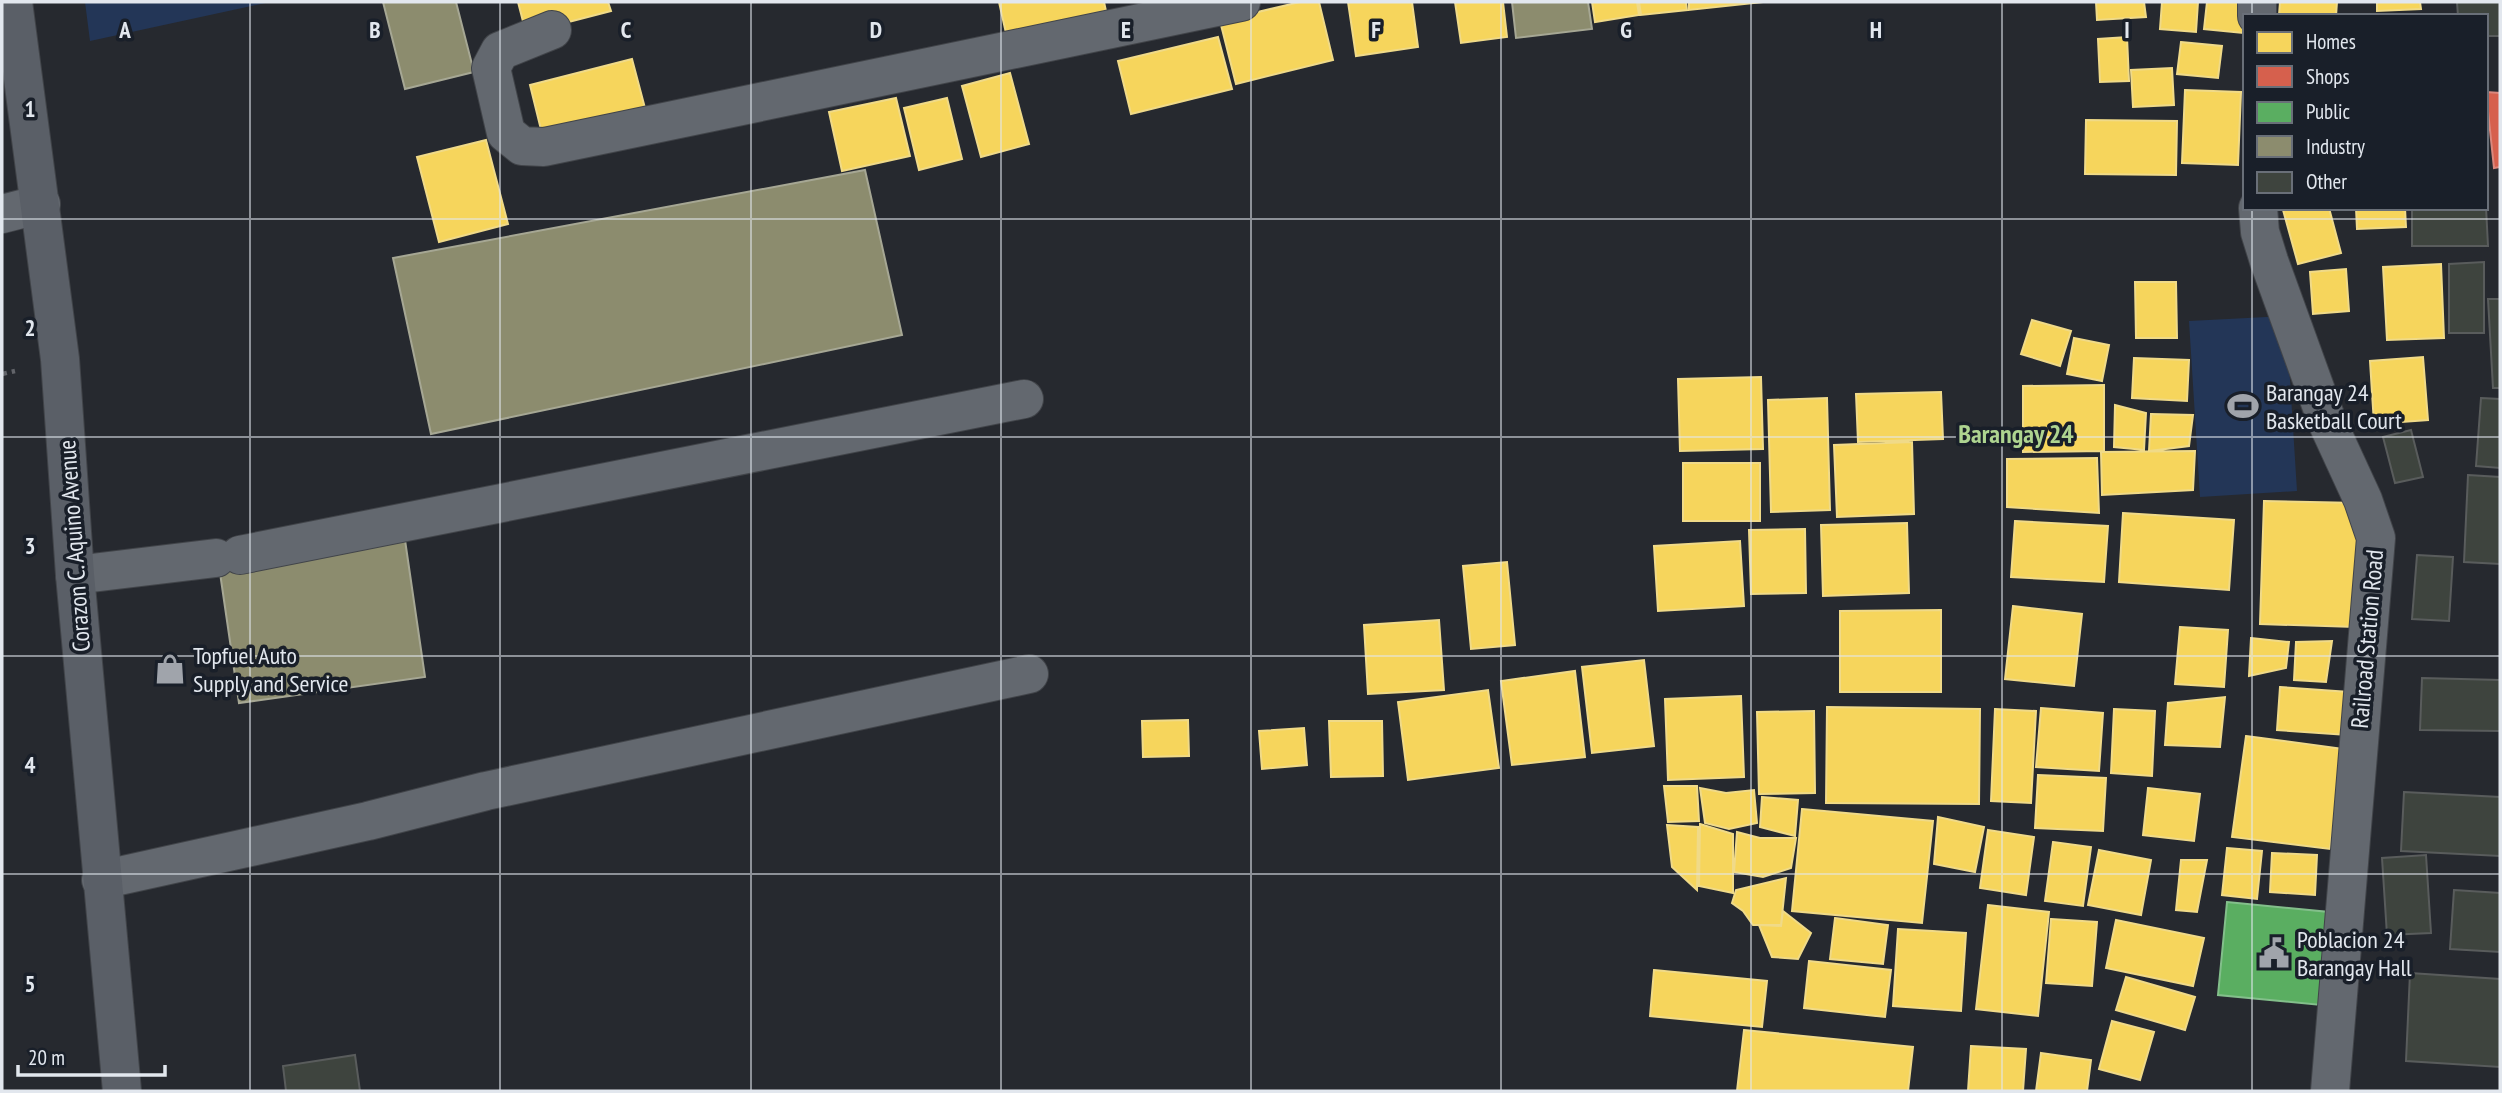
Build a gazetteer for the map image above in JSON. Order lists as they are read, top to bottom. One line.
{"streets":{"main road":["Corazon C. Aquino Avenue"],"street":["Railroad Station Road"]},"districts":["Barangay 24"],"places":{"sports":["Barangay 24 Basketball Court"],"shop":["Topfuel Auto Supply and Service"],"public building":["Poblacion 24 Barangay Hall"]},"legend":["Homes","Shops","Public","Industry","Other"],"scale_bar":"20 m","grid":{"columns":["A","B","C","D","E","F","G","H","I"],"rows":["1","2","3","4","5"]}}
